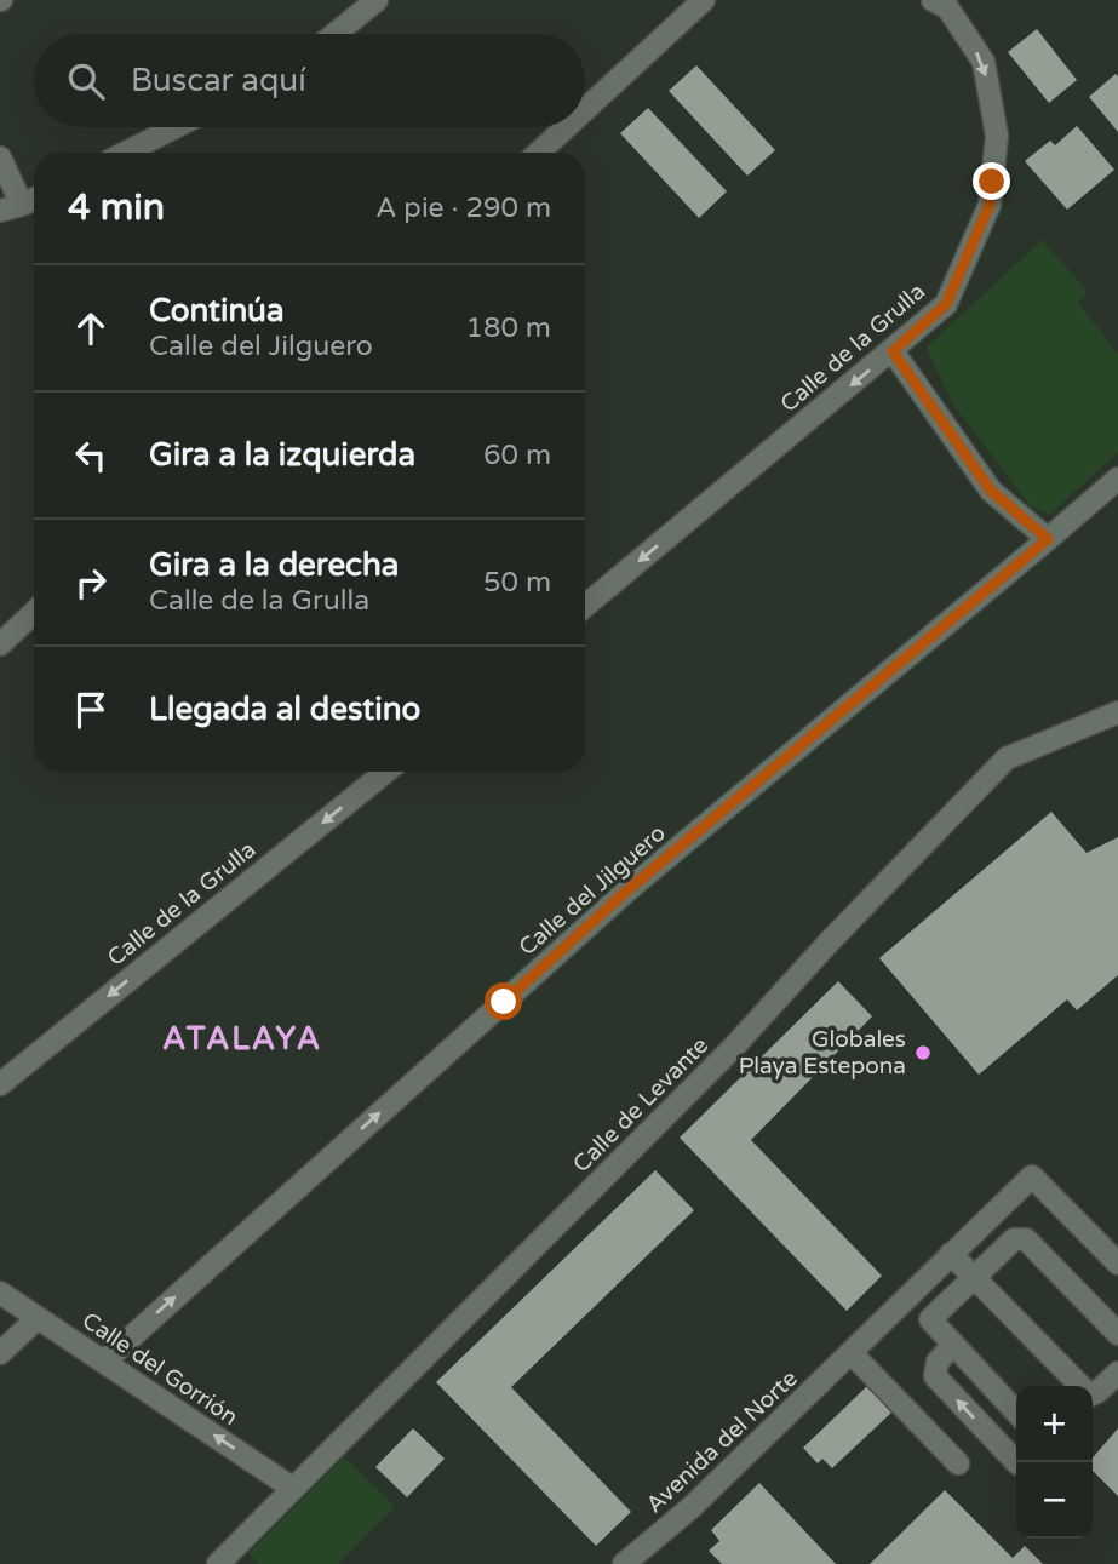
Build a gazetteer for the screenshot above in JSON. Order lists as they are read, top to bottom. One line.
{"streets":{"street":["Calle de la Grulla","Calle del Jilguero","Calle de Levante","Calle del Gorrión","Avenida del Norte"]},"crossings":[["Calle del Jilguero","Calle del Gorrión"],["Calle de Levante","Calle del Gorrión"]],"one_way":["Calle de la Grulla","Calle del Jilguero","Calle del Gorrión"],"districts":["ATALAYA"],"places":["Globales Playa Estepona"],"page":{"search":"Buscar aquí","heading":["4 min","A pie · 290 m"],"list":[["Continúa","Calle del Jilguero","180 m"],["Gira a la izquierda","60 m"],["Gira a la derecha","Calle de la Grulla","50 m"],"Llegada al destino"],"map_buttons":["+","−"]}}
